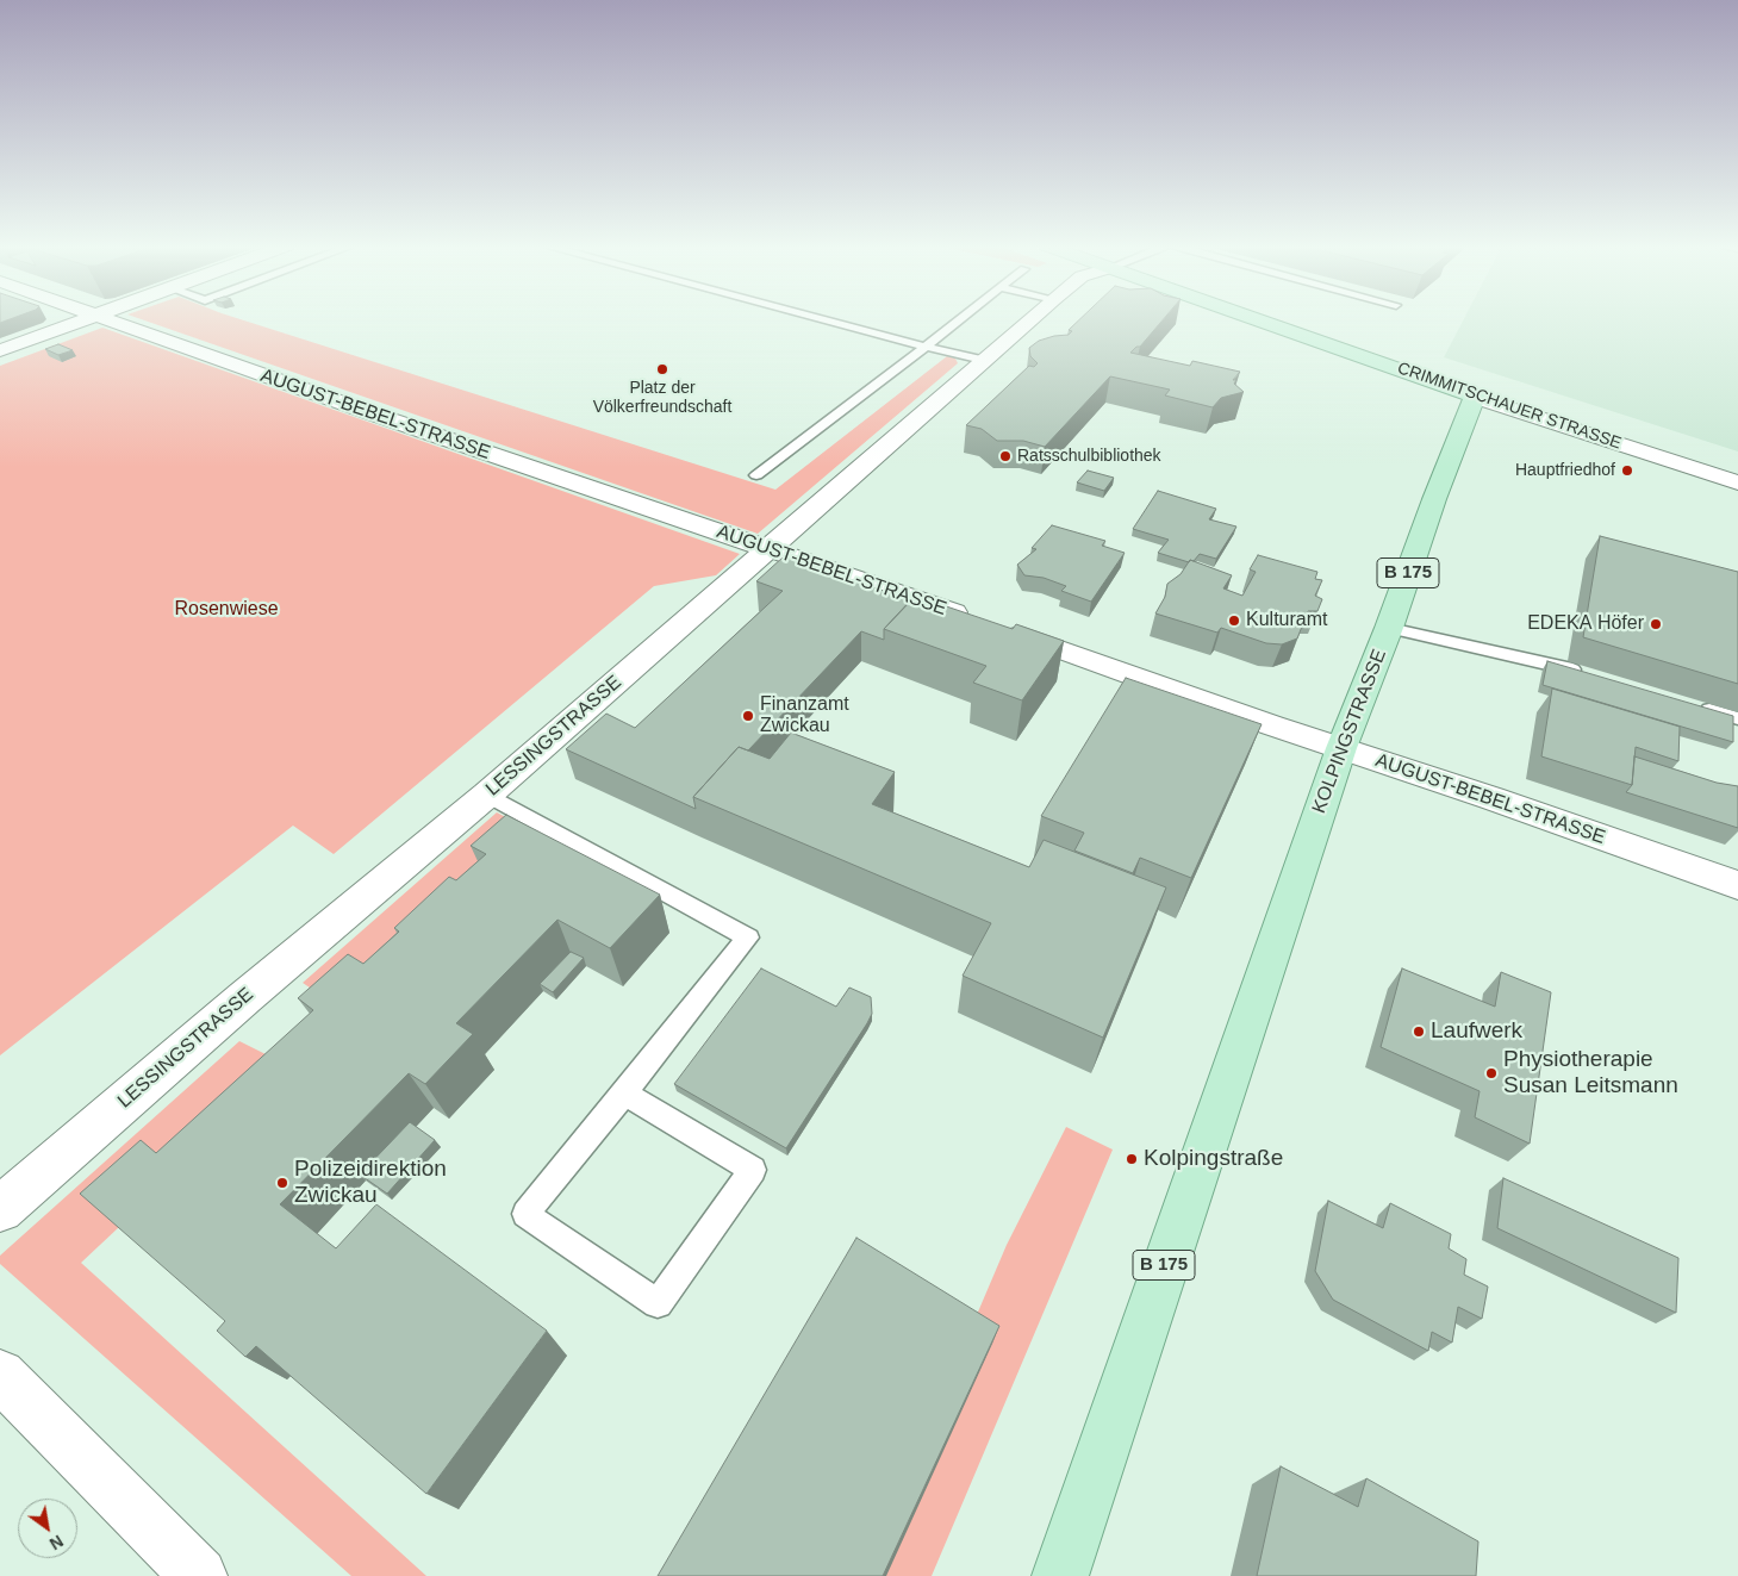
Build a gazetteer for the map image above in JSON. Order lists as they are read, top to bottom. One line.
{"streets":{"main road":["CRIMMITSCHAUER STRASSE","B 175","KOLPINGSTRASSE"],"street":["AUGUST-BEBEL-STRASSE","LESSINGSTRASSE"]},"crossings":[["CRIMMITSCHAUER STRASSE","KOLPINGSTRASSE"],["AUGUST-BEBEL-STRASSE","KOLPINGSTRASSE"],["AUGUST-BEBEL-STRASSE","LESSINGSTRASSE"]],"parks":["Rosenwiese"],"places":["Platz der Völkerfreundschaft","Ratsschulbibliothek","Hauptfriedhof","Kulturamt","EDEKA Höfer","Finanzamt Zwickau","Laufwerk","Physiotherapie Susan Leitsmann","Kolpingstraße","Polizeidirektion Zwickau"],"north":"bottom right"}
